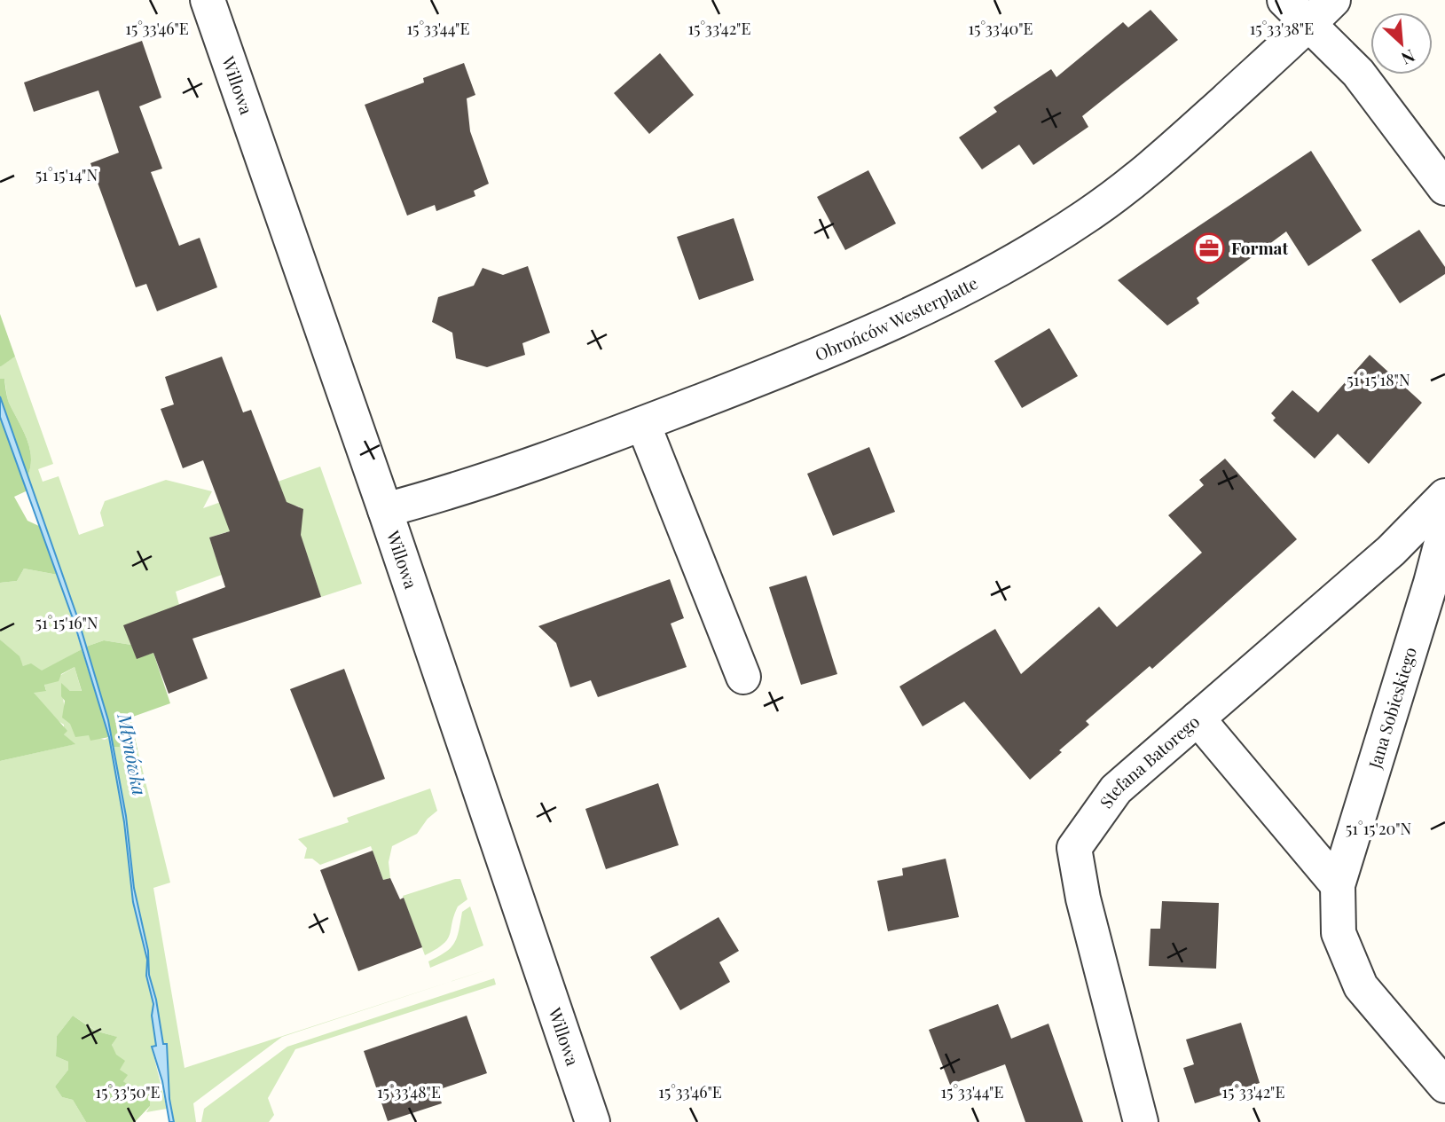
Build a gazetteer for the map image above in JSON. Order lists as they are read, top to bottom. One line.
{"streets":{"street":["Willowa","Obrońców Westerplatte","Jana Sobieskiego","Stefana Batorego"]},"crossings":[["Willowa","Obrońców Westerplatte"]],"water":["Młynówka"],"places":{"office":["Format"]},"north":"bottom right","coordinates":["15°33'46\"E","15°33'44\"E","15°33'40\"E","15°33'38\"E","15°33'42\"E","51°15'14\"N","51°15'18\"N","51°15'16\"N","51°15'20\"N","15°33'50\"E","15°33'48\"E"]}
